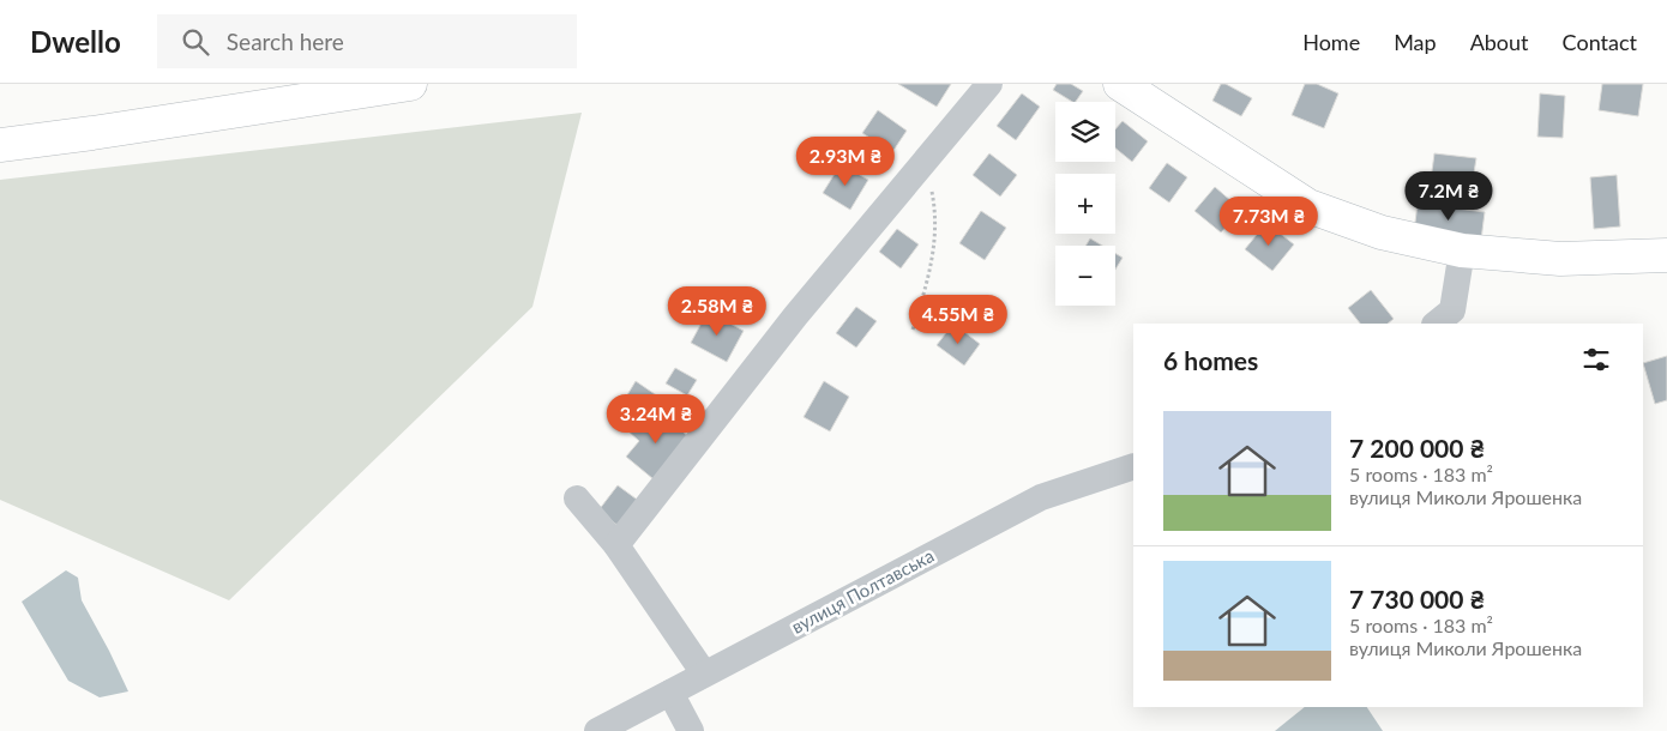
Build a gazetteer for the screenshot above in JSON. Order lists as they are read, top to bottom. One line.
{"streets":{"street":["вулиця Полтавська"]},"page":{"header":"Dwello","search":"Search here","nav":["Home","Map","About","Contact"],"map_buttons":["+","−"],"price":["2.93M ₴","7.2M ₴","7.73M ₴","2.58M ₴","4.55M ₴","3.24M ₴"],"heading":"6 homes","list":[{"name":"7 200 000 ₴","note":"5 rooms · 183 m² · вулиця Миколи Ярошенка"},{"name":"7 730 000 ₴","note":"5 rooms · 183 m² · вулиця Миколи Ярошенка"}]}}
